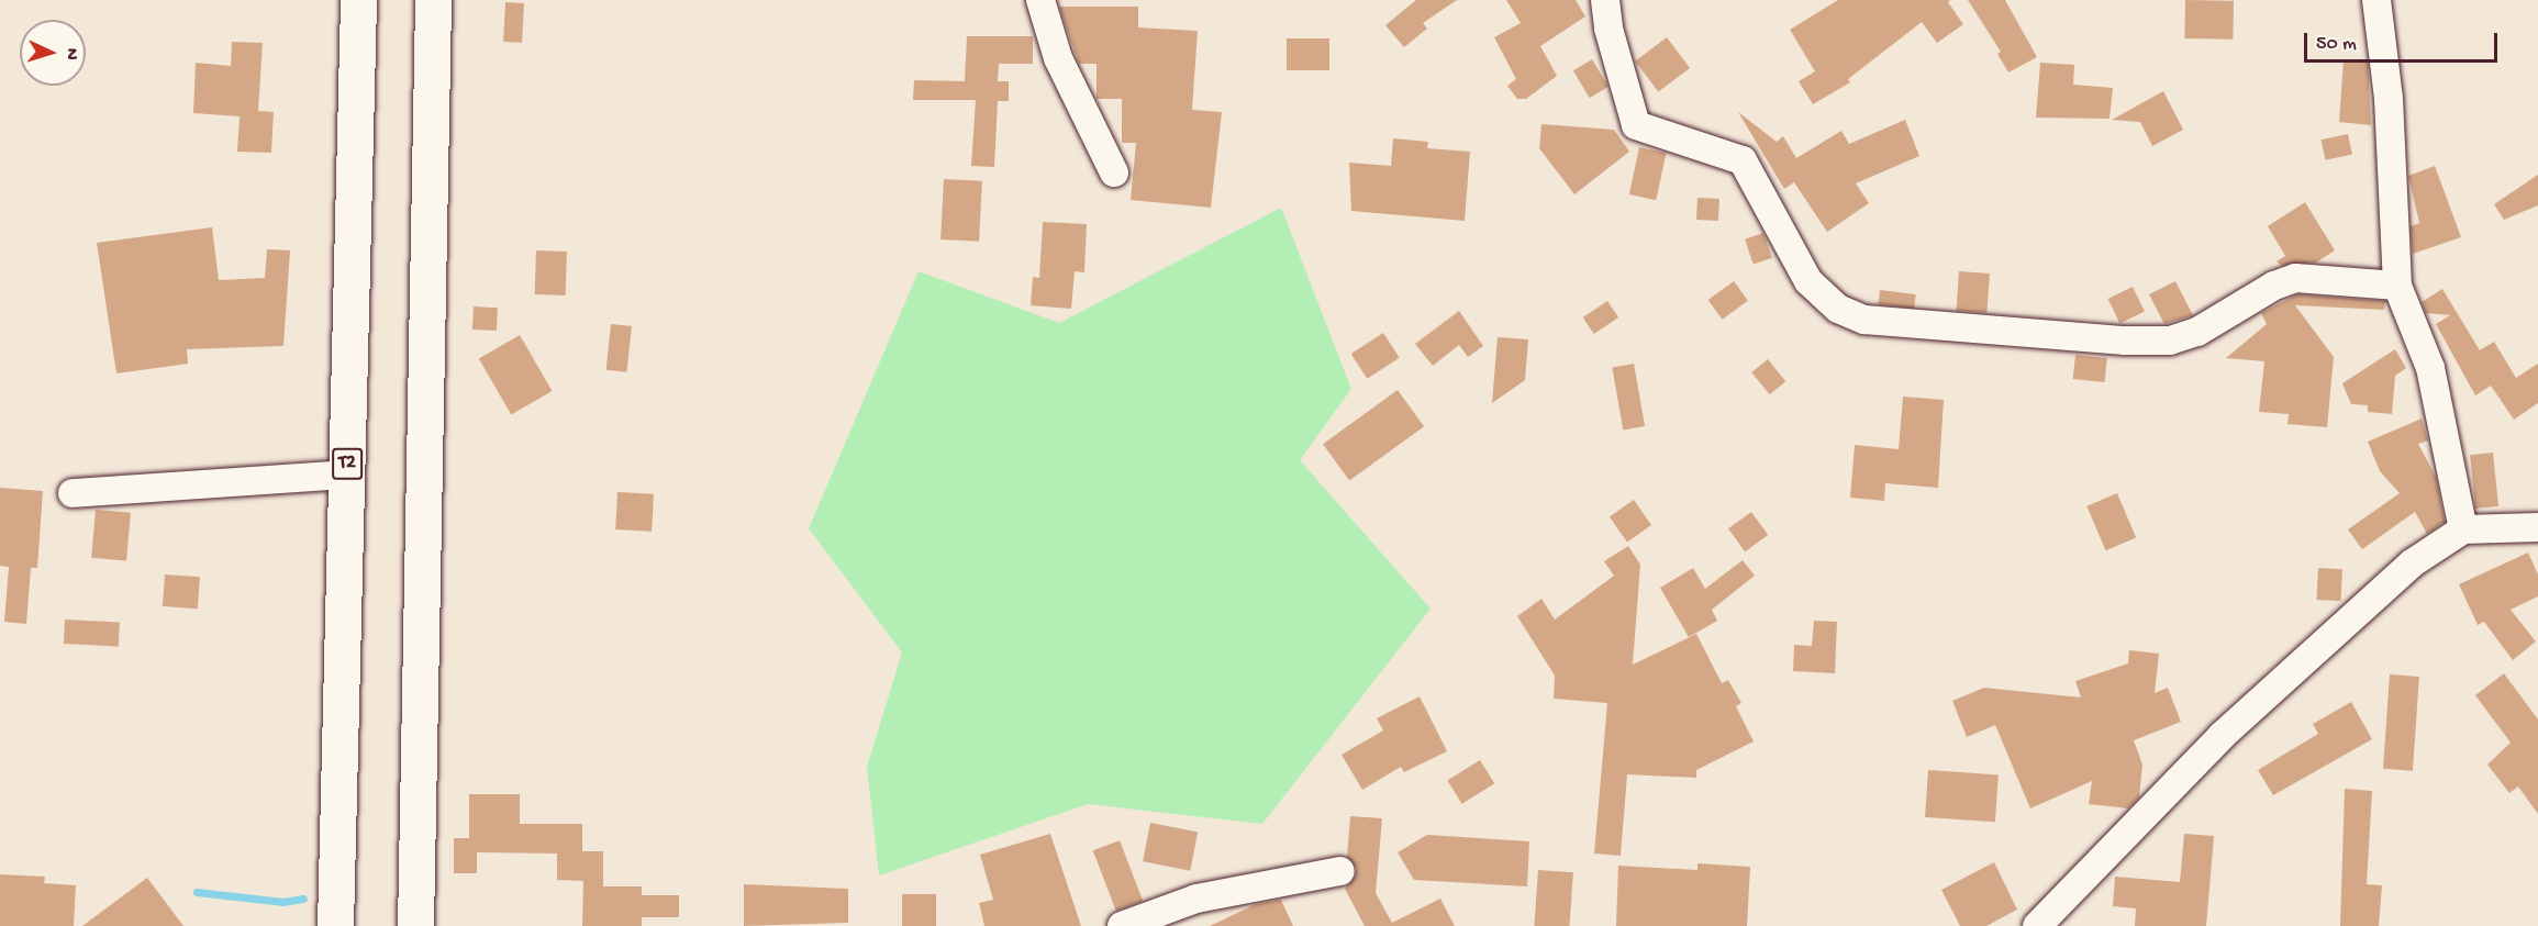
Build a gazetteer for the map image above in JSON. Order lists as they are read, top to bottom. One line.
{"streets":{"highway":["T2"]},"scale_bar":"50 m","north":"right"}
